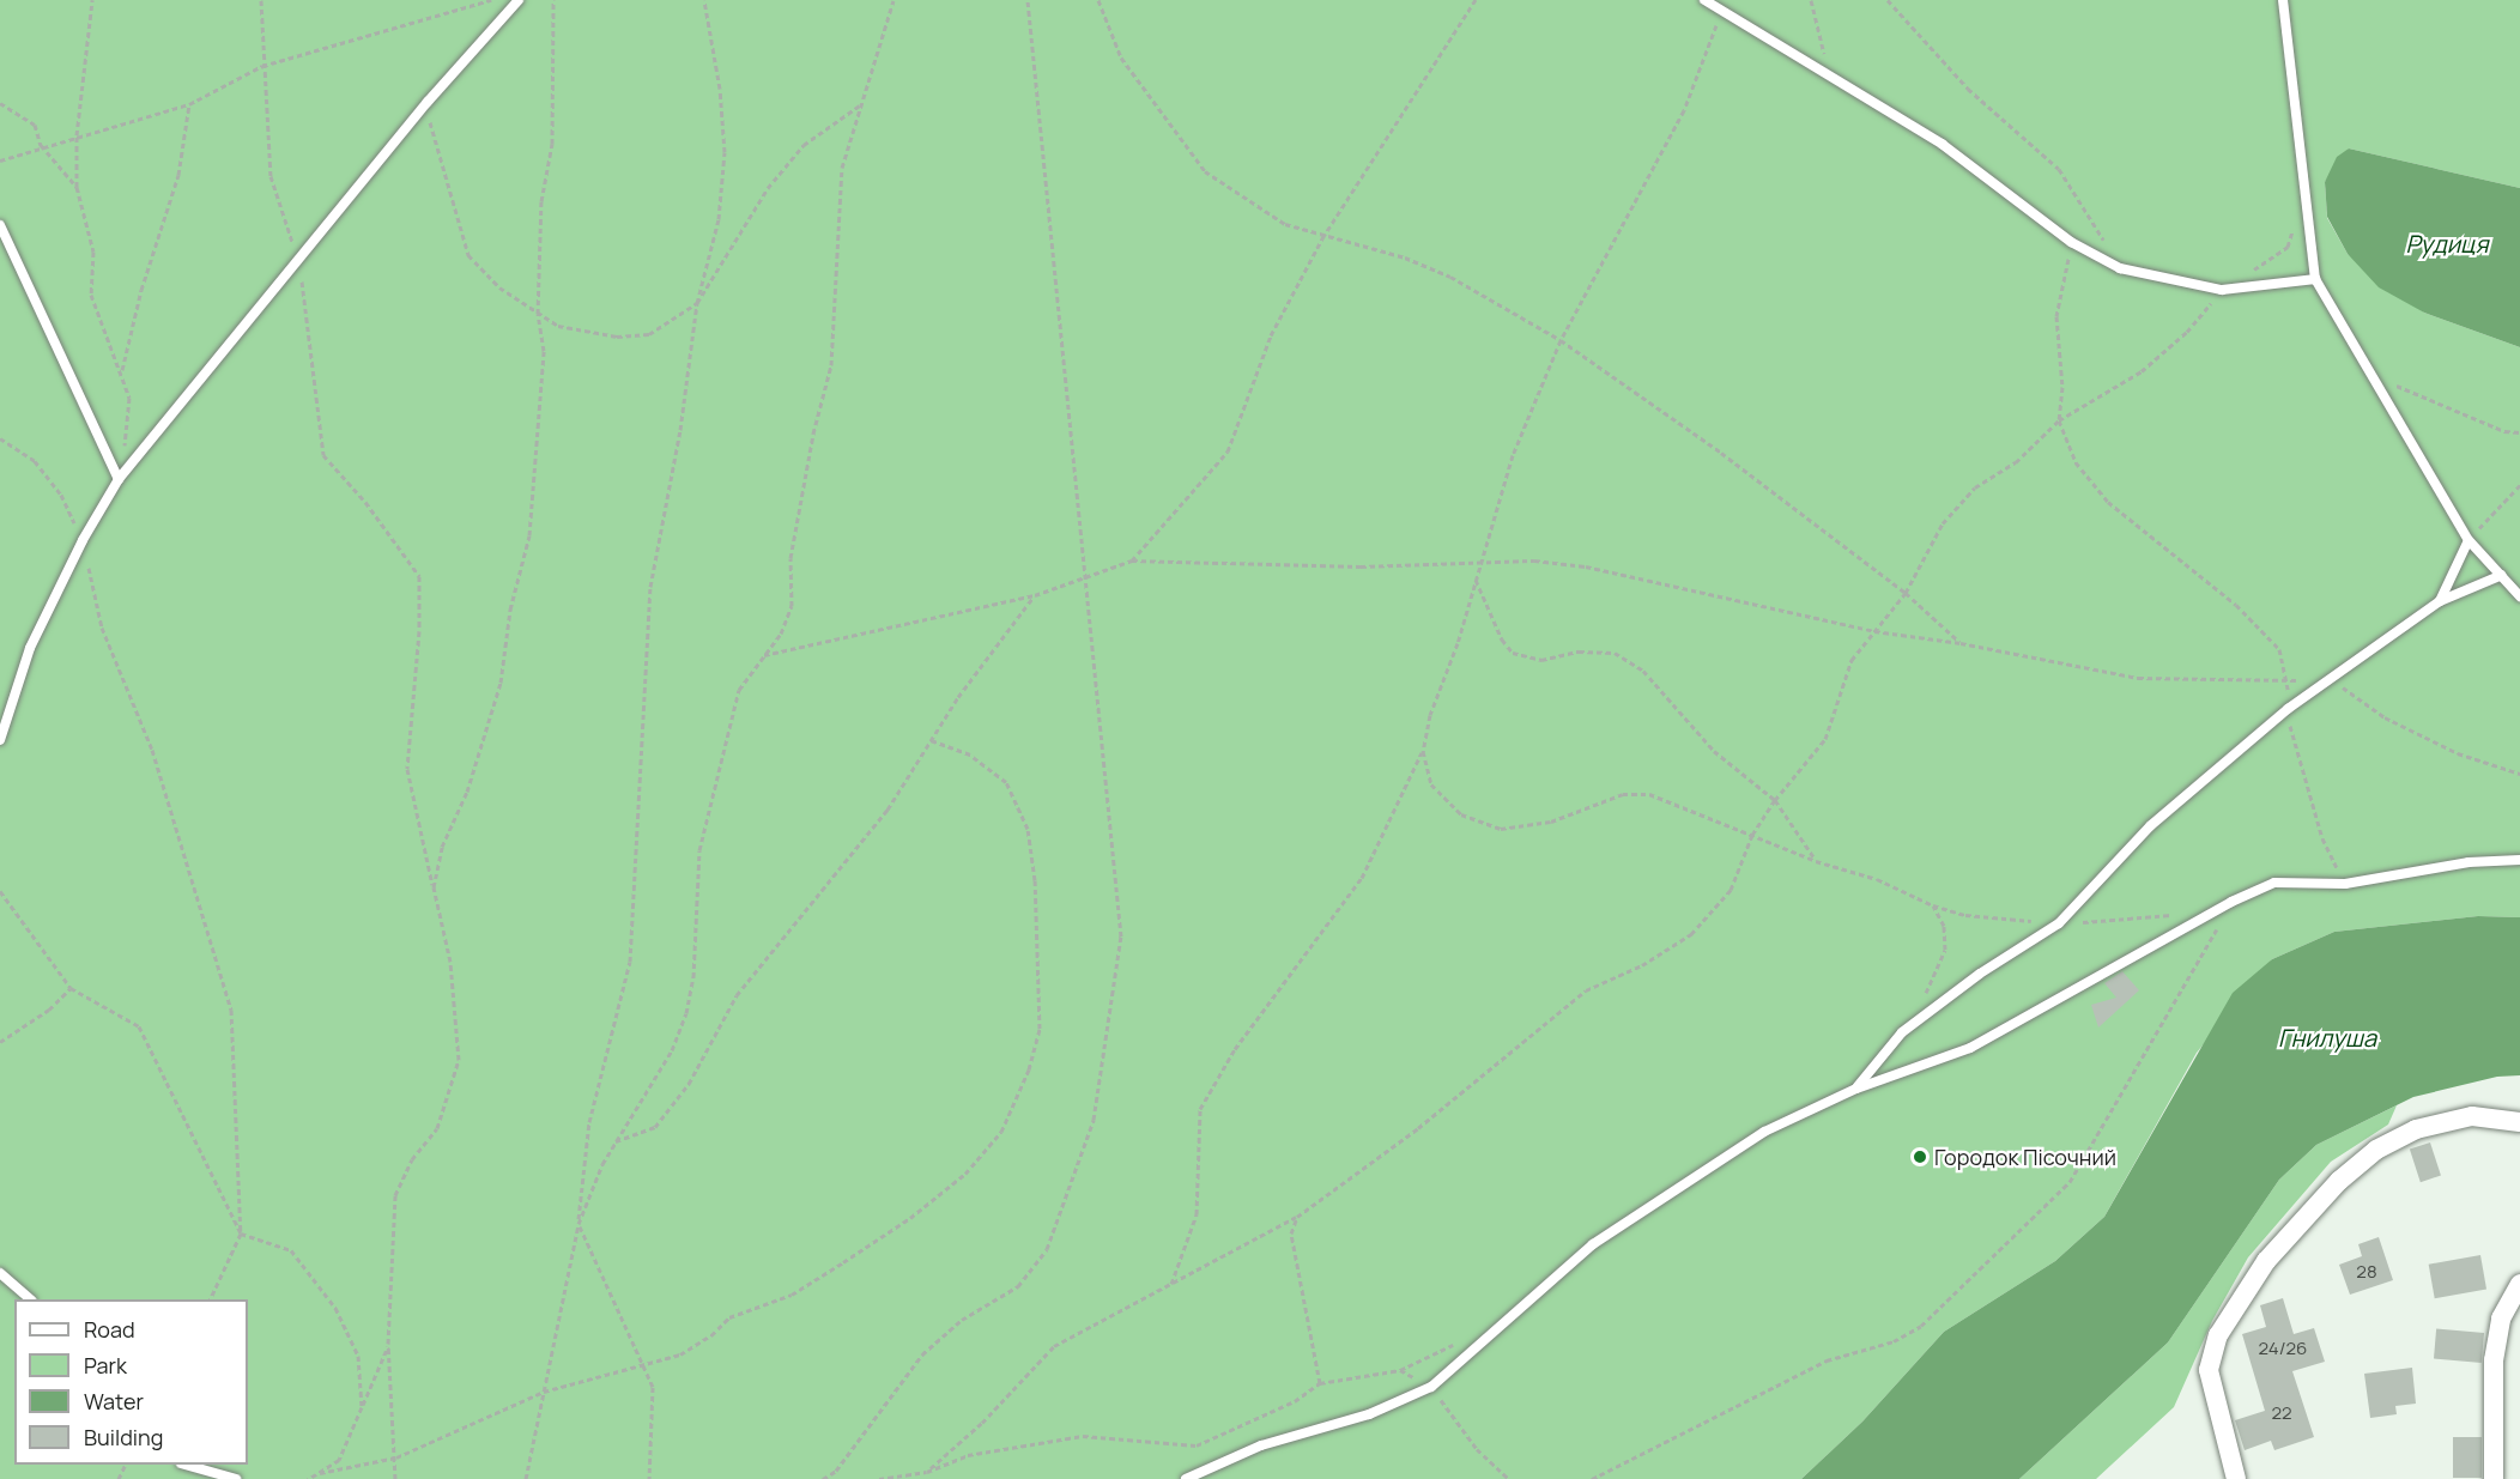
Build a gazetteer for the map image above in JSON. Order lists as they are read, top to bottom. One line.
{"water":["Рудиця","Гнилуша"],"places":["Городок Пісочний"],"house_numbers":["28","24/26","22"],"legend":["Road","Park","Water","Building"]}
